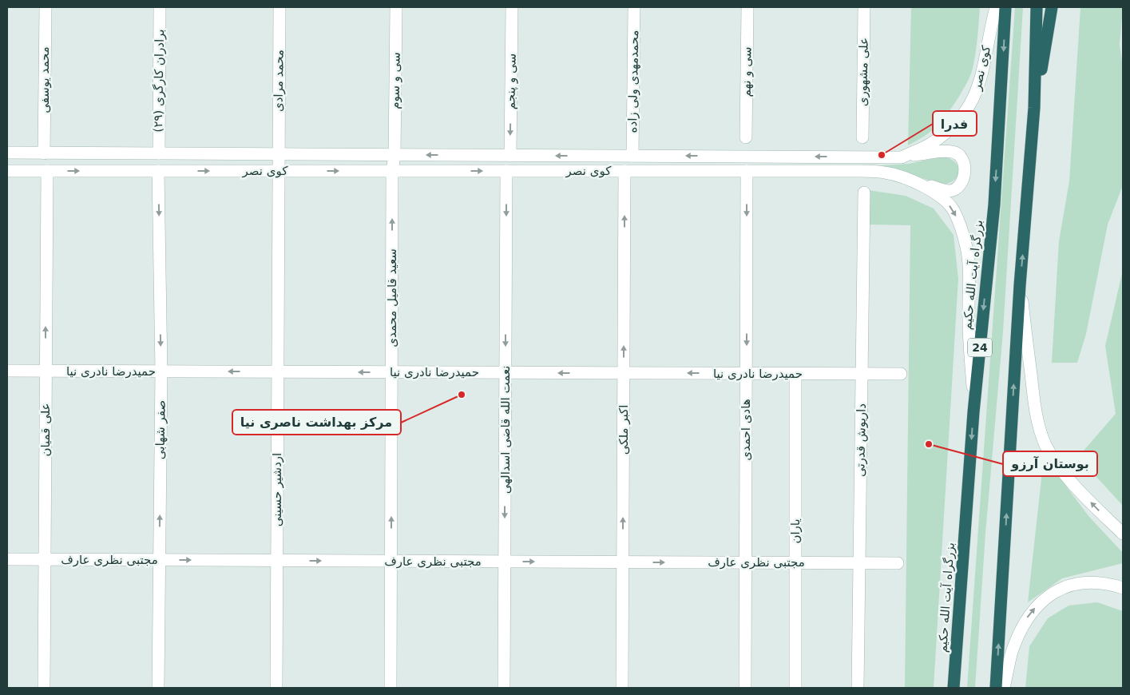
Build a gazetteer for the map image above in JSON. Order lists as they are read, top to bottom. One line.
{"streets":{"highway":["بزرگراه آیت الله حکیم","24"],"street":["کوی نصر","سی و نهم","علی مشهوری","محمد یوسفی","برادران کارگری (۲۹)","محمد مرادی","سی و سوم","سی و پنجم","محمدمهدی ولی زاده","سعید فامیل محمدی","حمیدرضا نادری نیا","علی قمیان","صفر شهابی","نعمت الله قاضی اسدالهی","اکبر ملکی","هادی احمدی","داریوش قدرتی","اردشیر حسینی","یاران","مجتبی نظری عارف"]},"crossings":[["کوی نصر","محمد یوسفی"],["کوی نصر","برادران کارگری (۲۹)"],["کوی نصر","محمد مرادی"],["کوی نصر","سی و سوم"],["کوی نصر","سی و پنجم"],["کوی نصر","محمدمهدی ولی زاده"],["کوی نصر","بزرگراه آیت الله حکیم"],["کوی نصر","سعید فامیل محمدی"],["کوی نصر","علی قمیان"],["کوی نصر","صفر شهابی"],["کوی نصر","نعمت الله قاضی اسدالهی"],["کوی نصر","اکبر ملکی"],["کوی نصر","هادی احمدی"],["کوی نصر","اردشیر حسینی"],["محمد مرادی","اردشیر حسینی"],["سی و سوم","سعید فامیل محمدی"],["سعید فامیل محمدی","حمیدرضا نادری نیا"],["سعید فامیل محمدی","مجتبی نظری عارف"],["حمیدرضا نادری نیا","علی قمیان"],["حمیدرضا نادری نیا","صفر شهابی"],["حمیدرضا نادری نیا","نعمت الله قاضی اسدالهی"],["حمیدرضا نادری نیا","اکبر ملکی"],["حمیدرضا نادری نیا","هادی احمدی"],["حمیدرضا نادری نیا","داریوش قدرتی"],["حمیدرضا نادری نیا","اردشیر حسینی"],["حمیدرضا نادری نیا","یاران"],["علی قمیان","مجتبی نظری عارف"],["صفر شهابی","مجتبی نظری عارف"],["نعمت الله قاضی اسدالهی","مجتبی نظری عارف"],["اکبر ملکی","مجتبی نظری عارف"],["هادی احمدی","مجتبی نظری عارف"],["داریوش قدرتی","مجتبی نظری عارف"],["اردشیر حسینی","مجتبی نظری عارف"],["یاران","مجتبی نظری عارف"]],"one_way":["سی و پنجم","سعید فامیل محمدی","حمیدرضا نادری نیا","علی قمیان","نعمت الله قاضی اسدالهی","اکبر ملکی","هادی احمدی","مجتبی نظری عارف"],"places":["فدرا","مرکز بهداشت ناصری نیا","بوستان آرزو"]}
